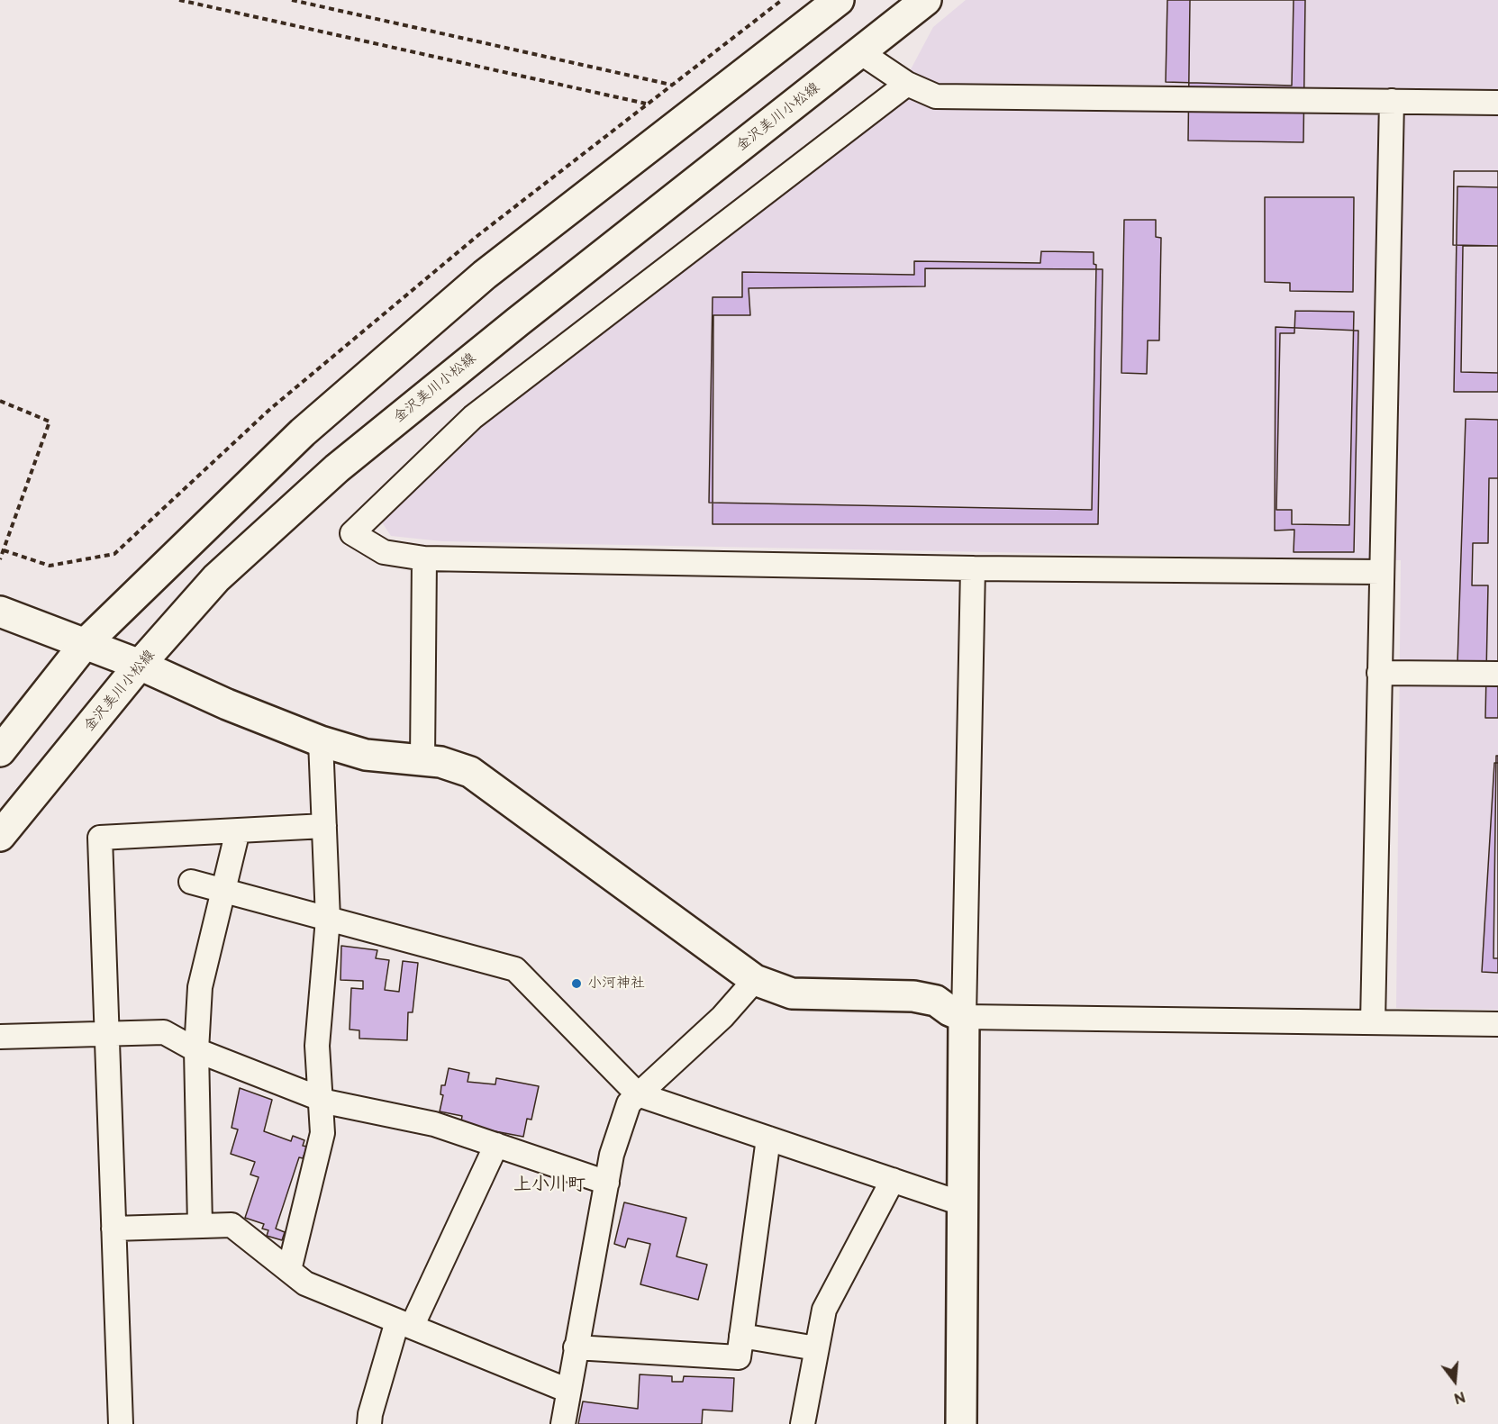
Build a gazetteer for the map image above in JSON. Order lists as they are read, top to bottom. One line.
{"streets":{"main road":["金沢美川小松線"]},"districts":["上小川町"],"places":["小河神社"],"north":"bottom"}
